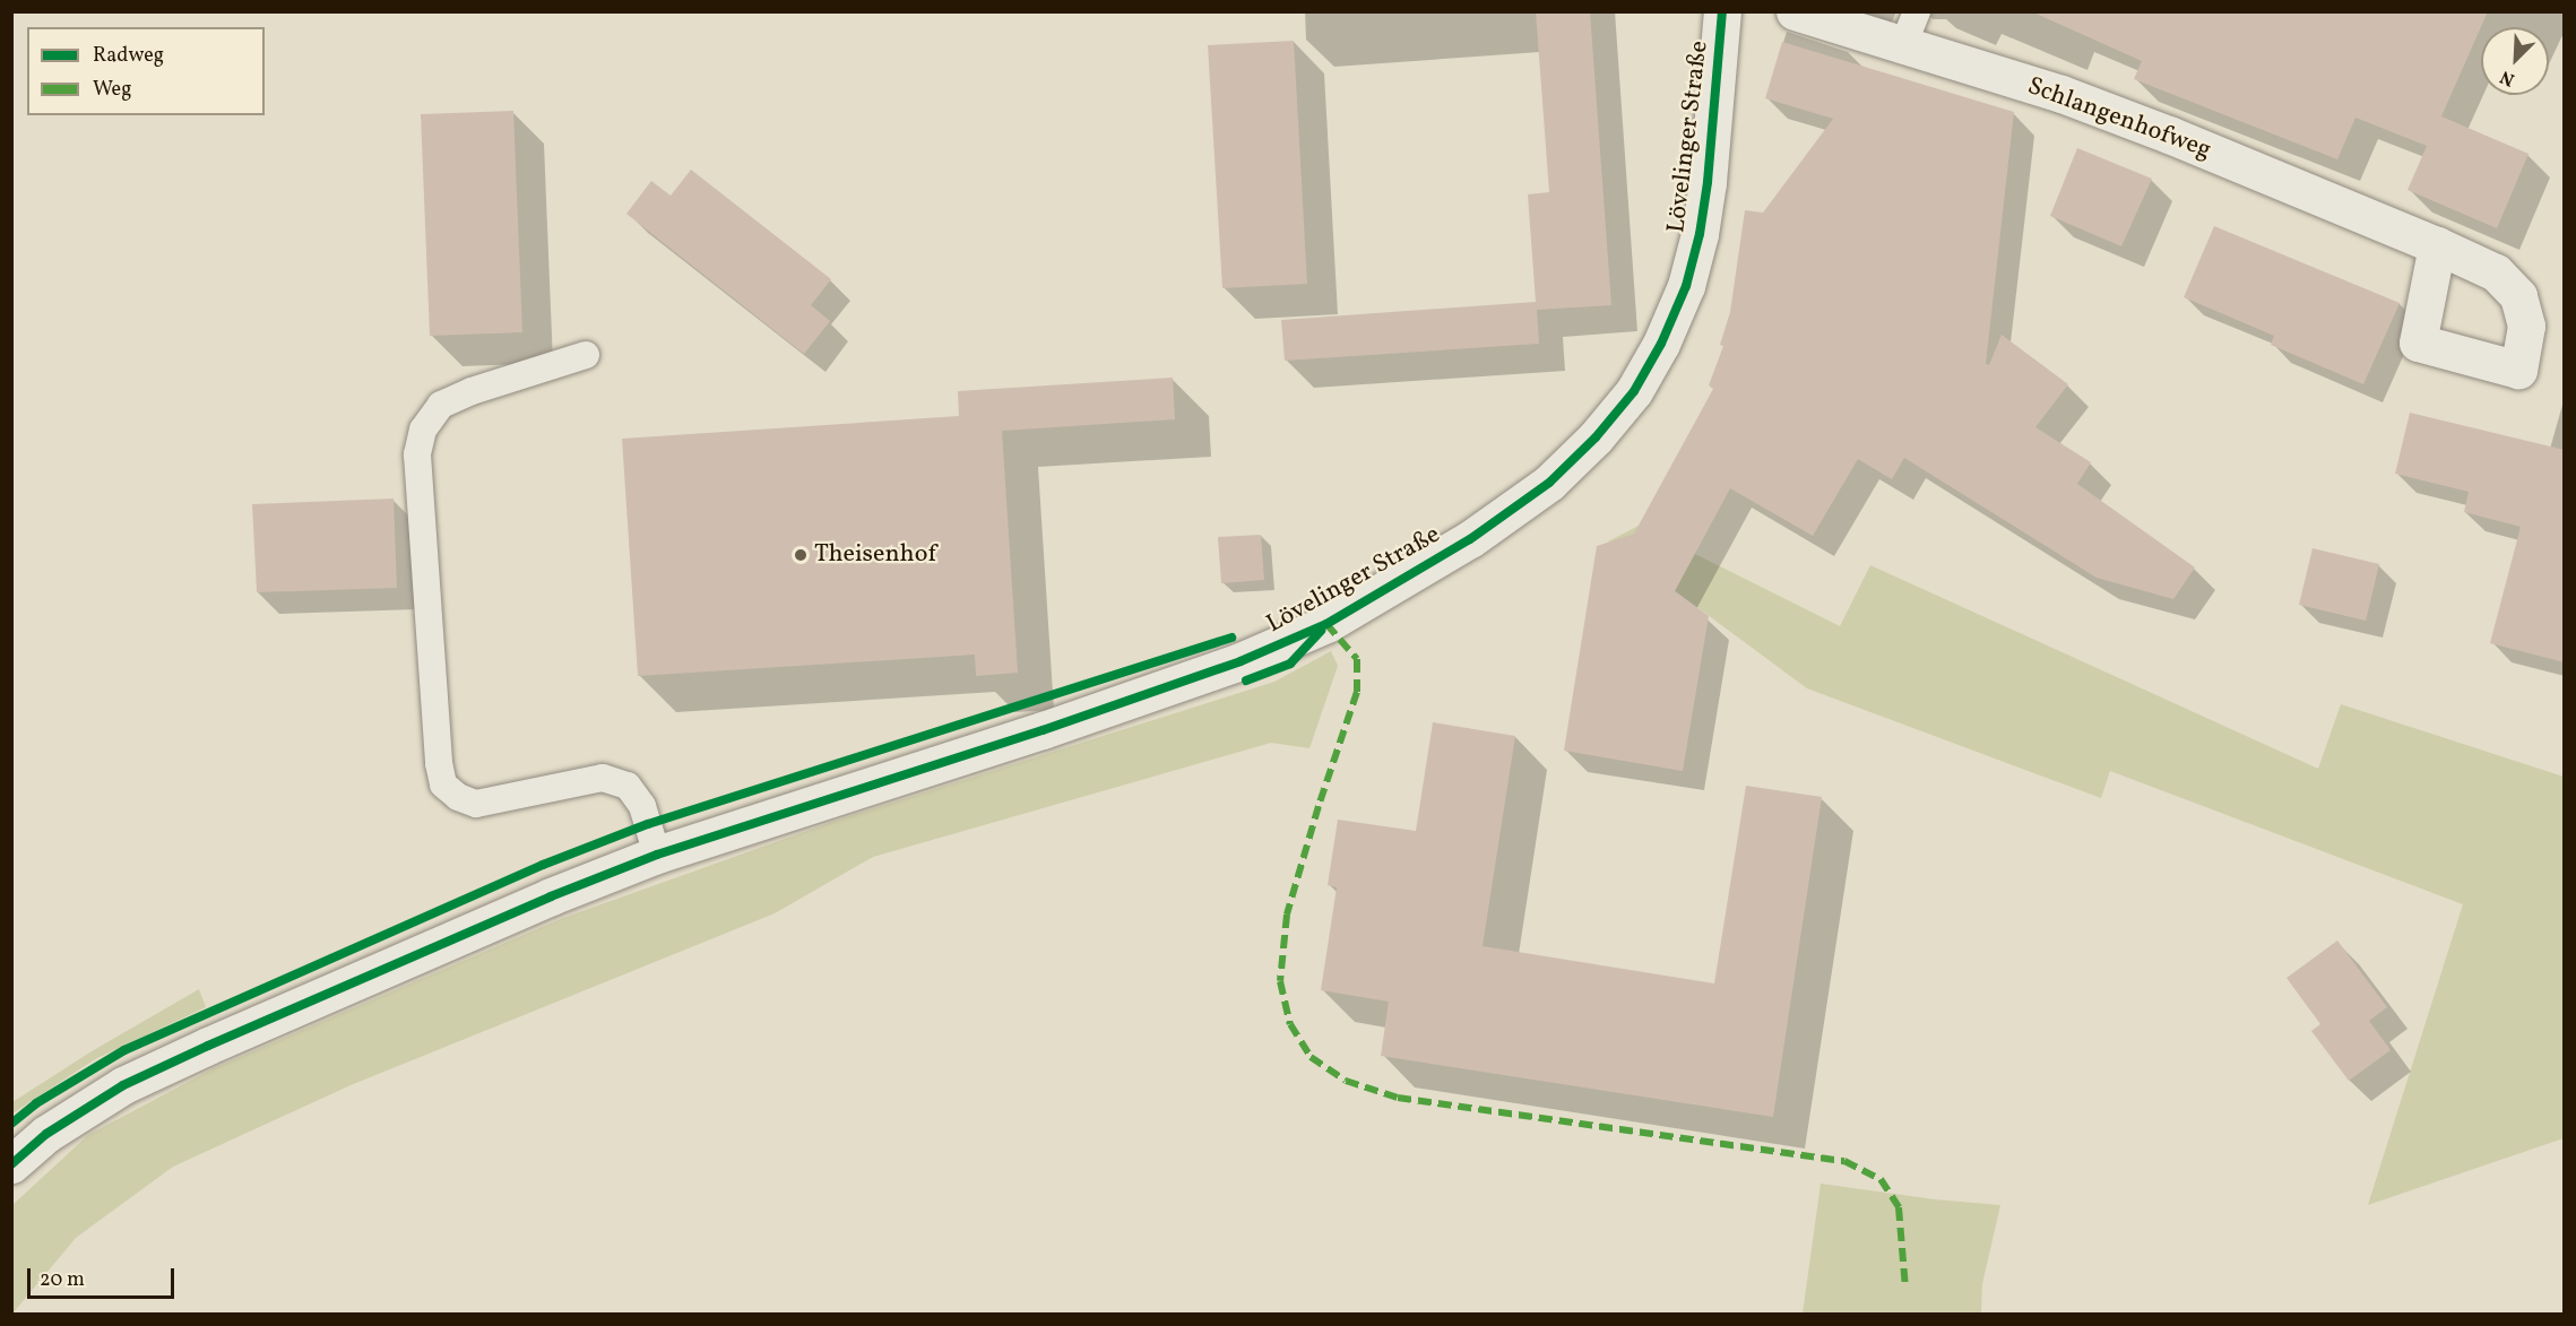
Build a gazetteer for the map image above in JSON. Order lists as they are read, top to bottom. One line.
{"streets":{"street":["Schlangenhofweg","Lövelinger Straße"]},"places":["Theisenhof"],"legend":["Radweg","Weg"],"scale_bar":"20 m","north":"bottom left"}
